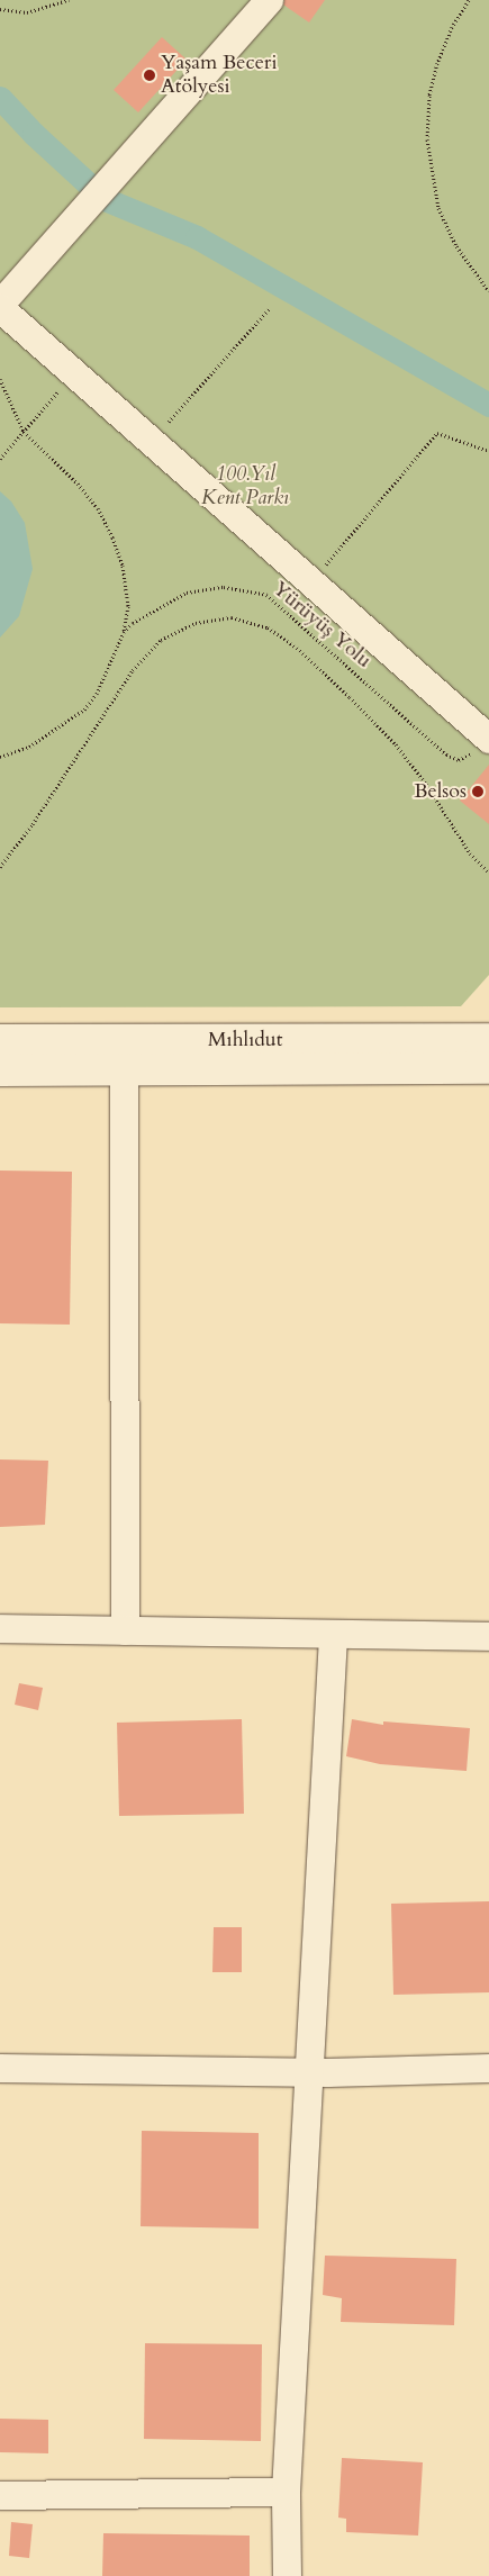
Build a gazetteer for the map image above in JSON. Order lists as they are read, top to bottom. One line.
{"streets":{"main road":["Mıhlıdut"],"path":["Yürüyüş Yolu"]},"parks":["100.Yıl Kent Parkı"],"places":["Yaşam Beceri Atölyesi","Belsos"]}
